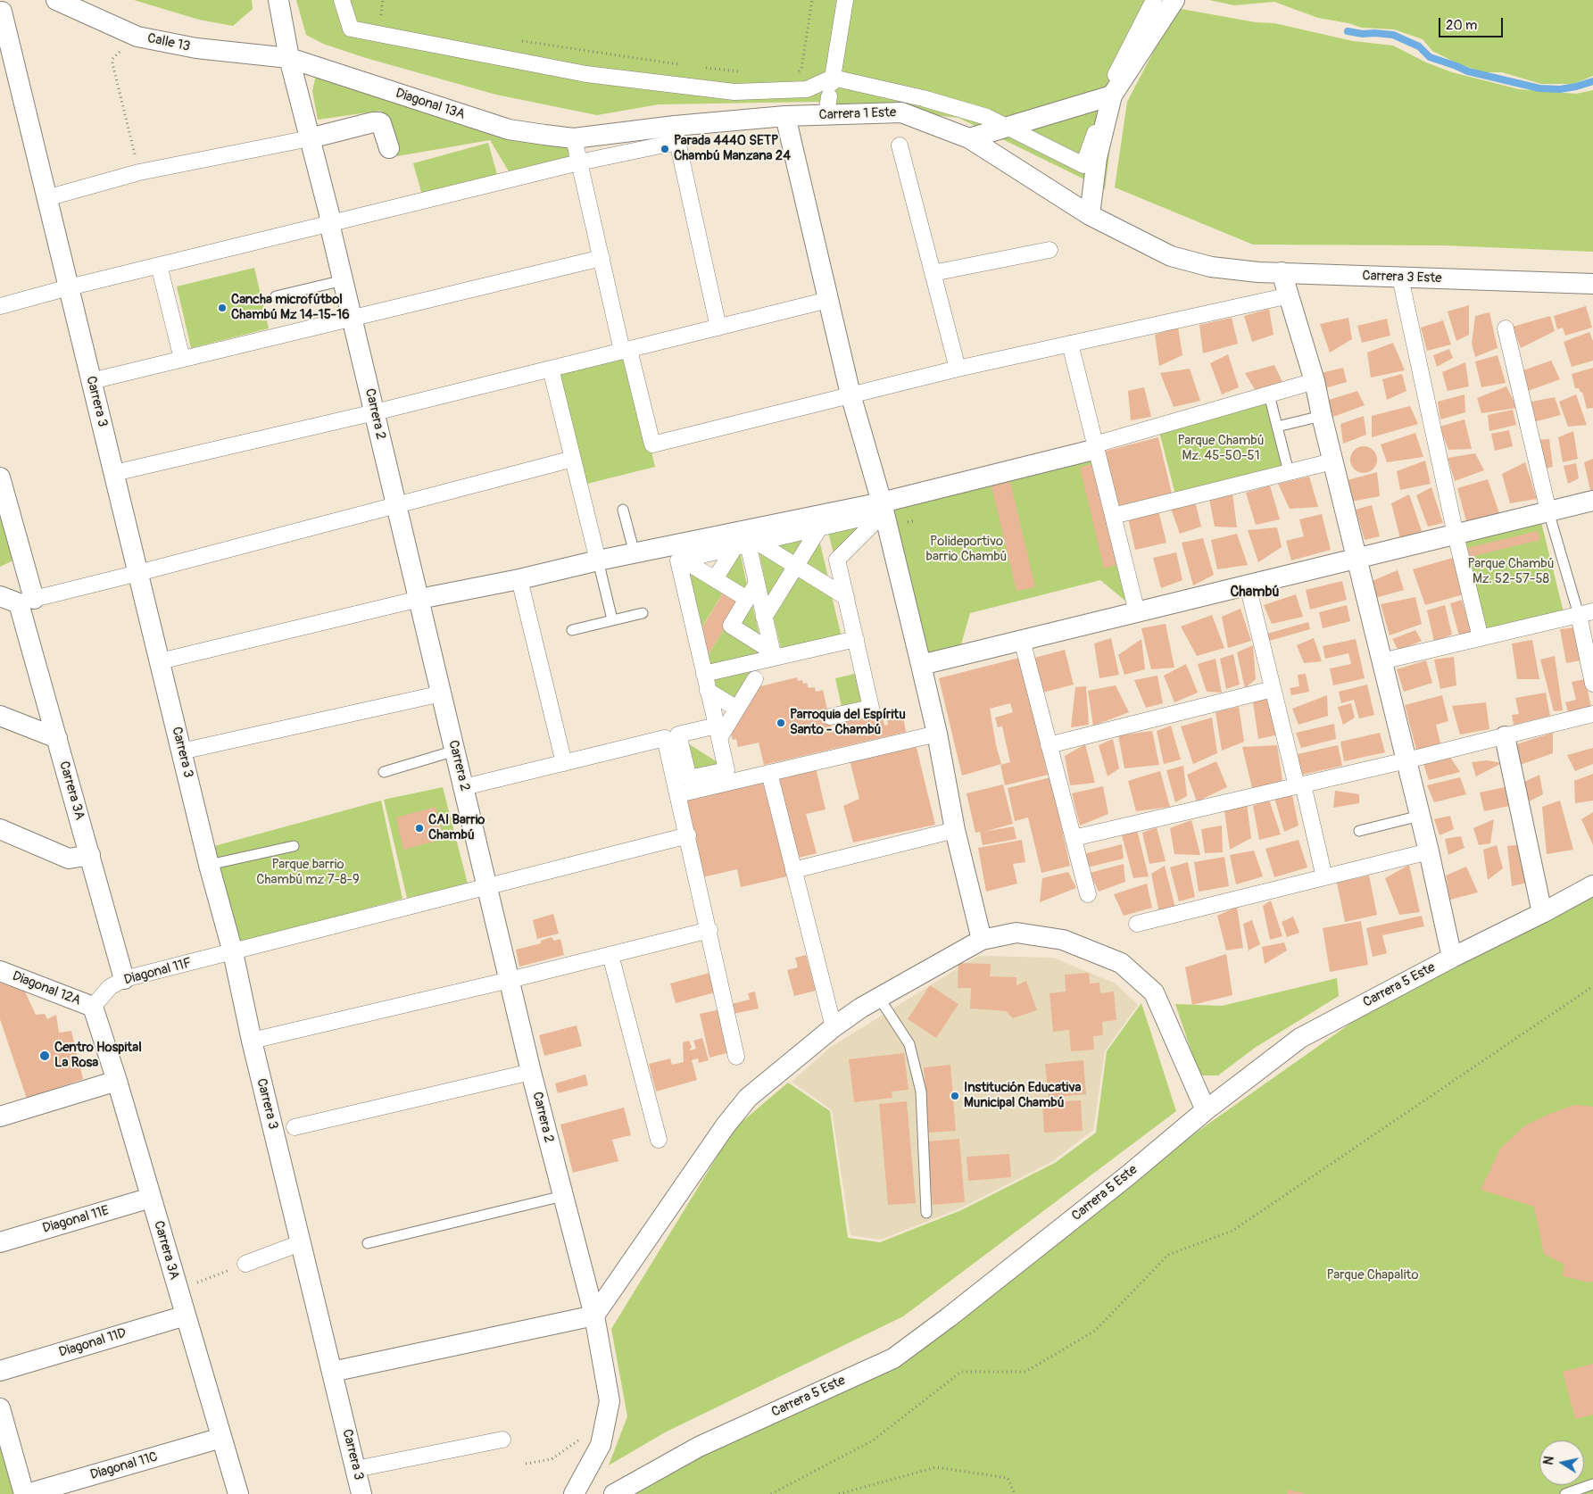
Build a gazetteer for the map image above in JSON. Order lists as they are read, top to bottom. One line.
{"streets":{"street":["Calle 13","Diagonal 13A","Carrera 1 Este","Carrera 3 Este","Carrera 3","Carrera 2","Carrera 3A","Diagonal 11F","Carrera 5 Este","Diagonal 12A","Diagonal 11E","Diagonal 11D","Diagonal 11C"]},"crossings":[["Calle 13","Diagonal 13A"],["Calle 13","Carrera 2"],["Diagonal 13A","Carrera 1 Este"],["Diagonal 13A","Carrera 2"],["Carrera 1 Este","Carrera 3 Este"],["Carrera 3","Diagonal 11F"],["Carrera 2","Diagonal 11F"],["Carrera 3A","Diagonal 11F"],["Carrera 3A","Diagonal 12A"],["Carrera 3A","Diagonal 11E"],["Carrera 3A","Diagonal 11D"],["Carrera 3A","Diagonal 11C"],["Diagonal 11F","Diagonal 12A"]],"districts":["Chambú"],"parks":["Parque Chambú Mz. 45-50-51","Polideportivo barrio Chambú","Parque Chambú Mz. 52-57-58","Parque barrio Chambú mz 7-8-9","Parque Chapalito"],"places":["Parada 4440 SETP Chambú Manzana 24","Cancha microfútbol Chambú Mz 14-15-16","Parroquia del Espíritu Santo - Chambú","CAI Barrio Chambú","Centro Hospital La Rosa","Institución Educativa Municipal Chambú"],"scale_bar":"20 m","north":"left"}
